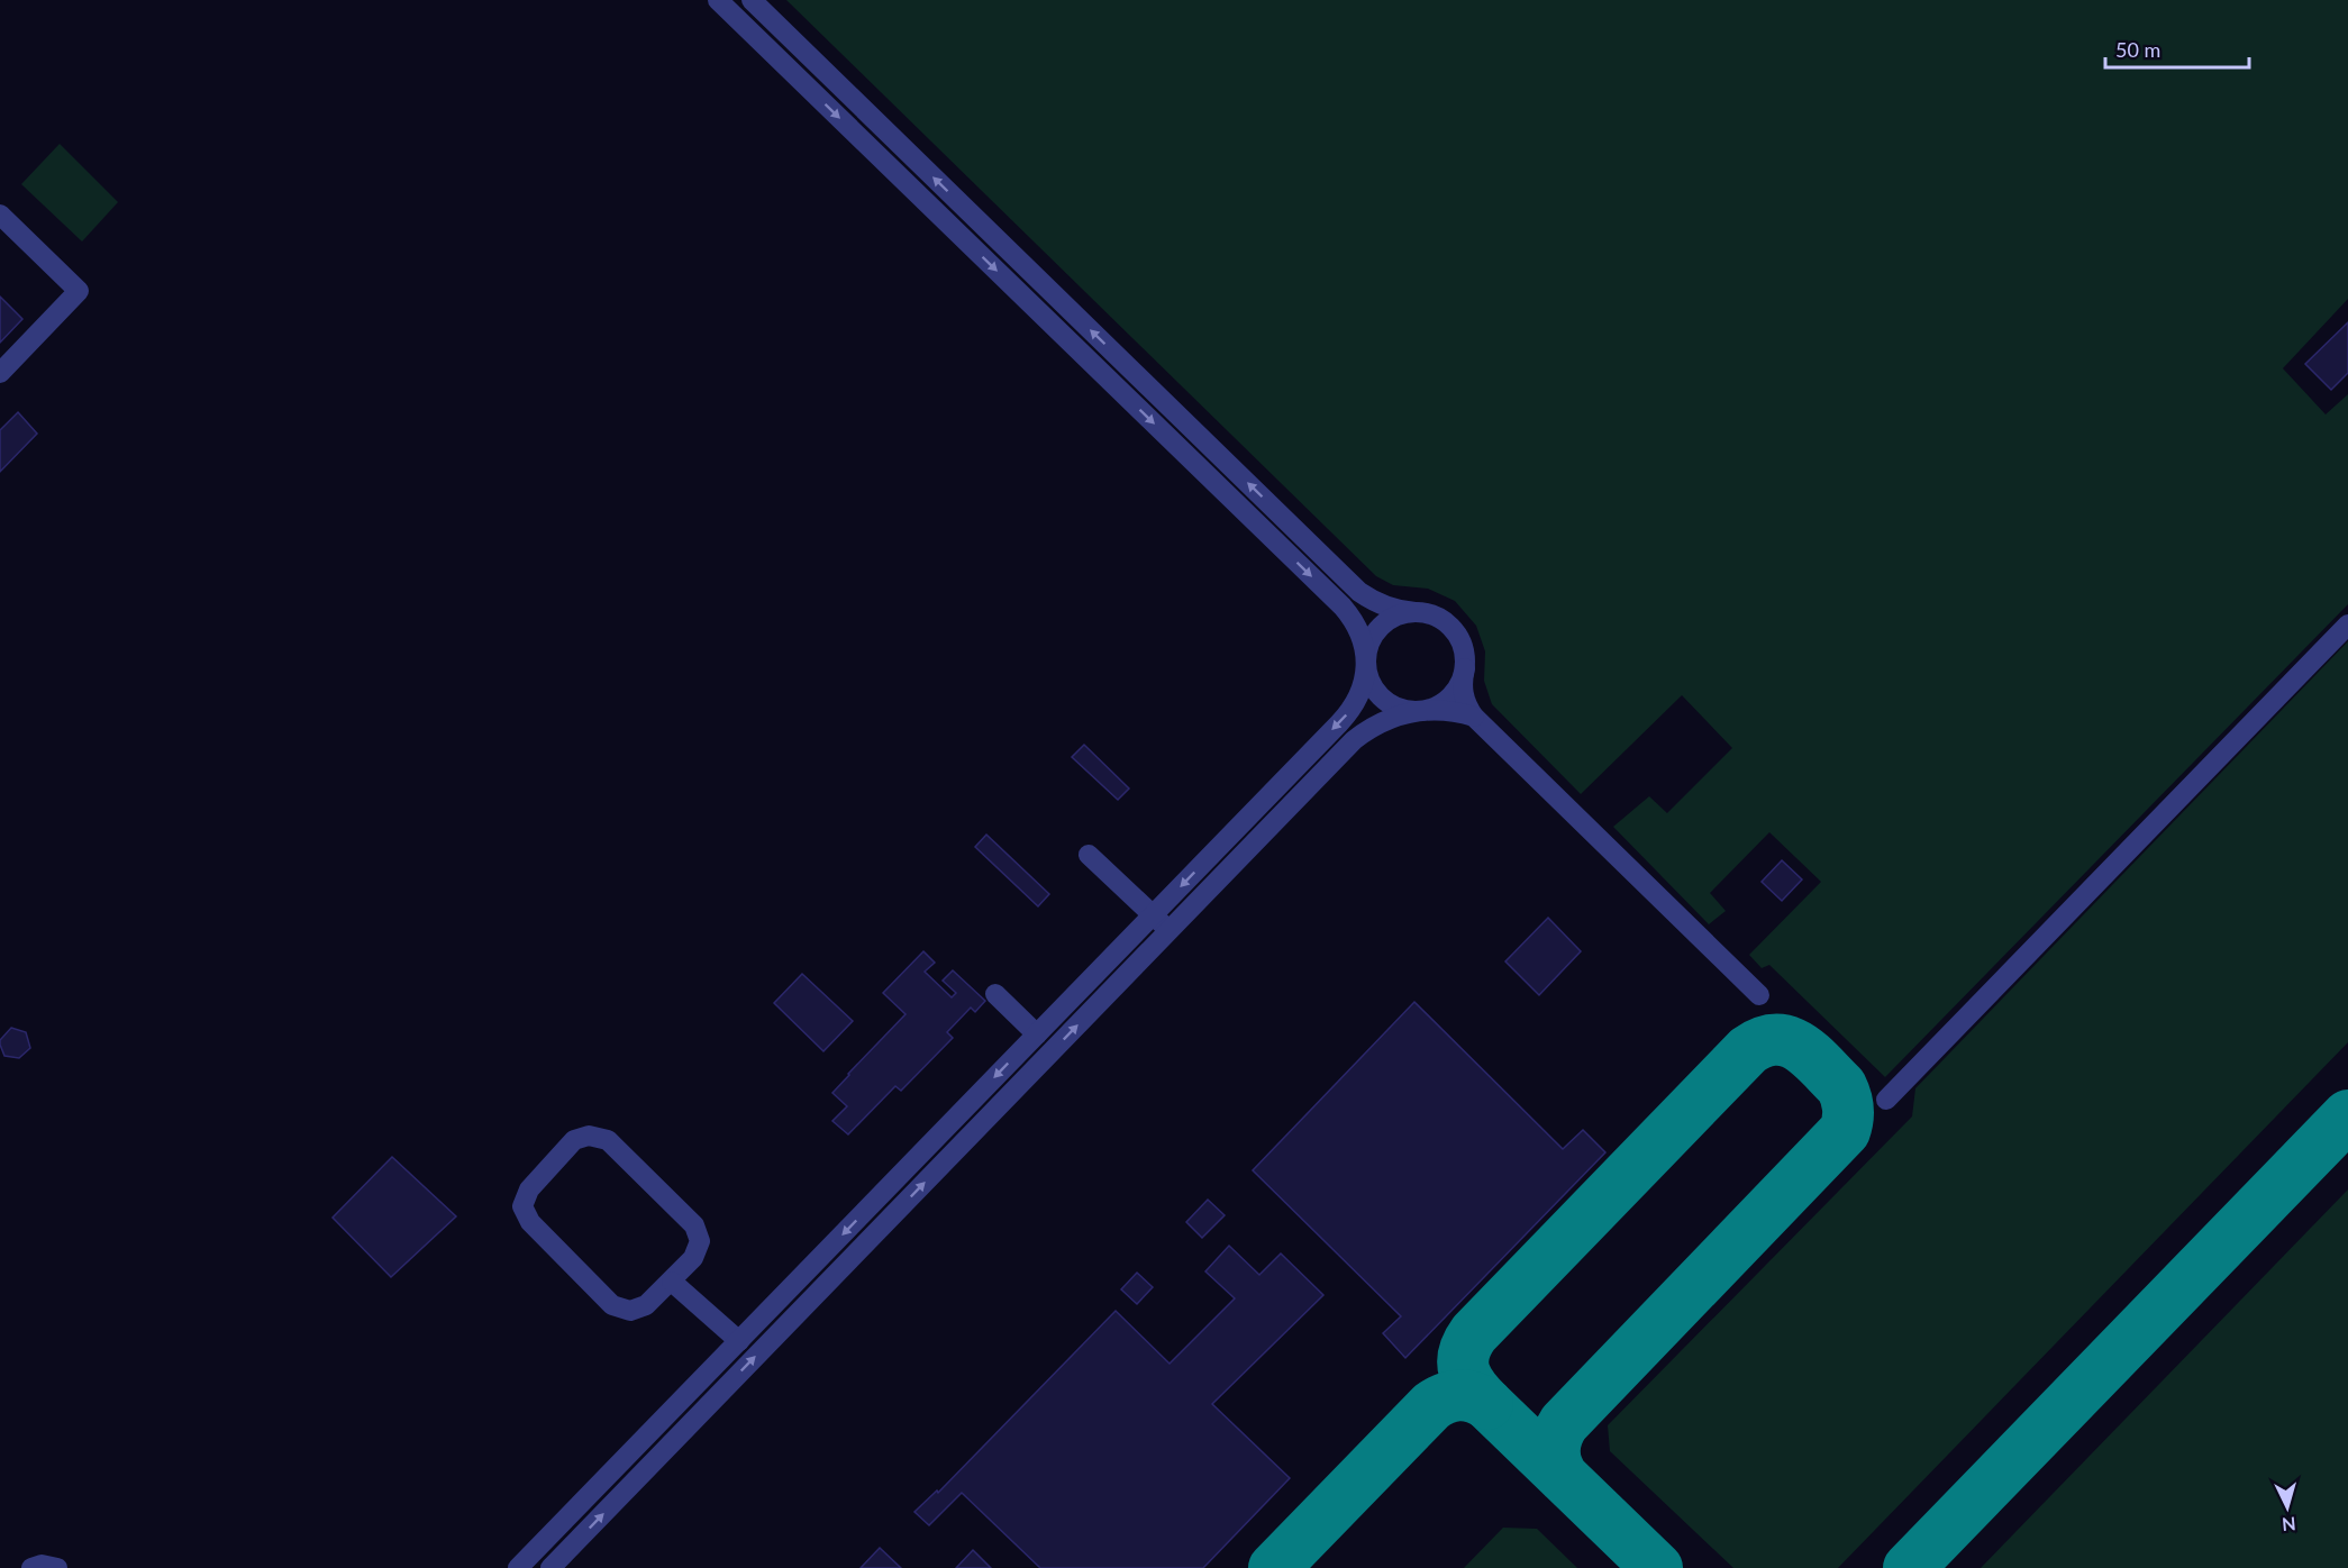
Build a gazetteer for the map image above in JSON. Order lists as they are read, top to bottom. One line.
{"scale_bar":"50 m","north":"bottom"}
